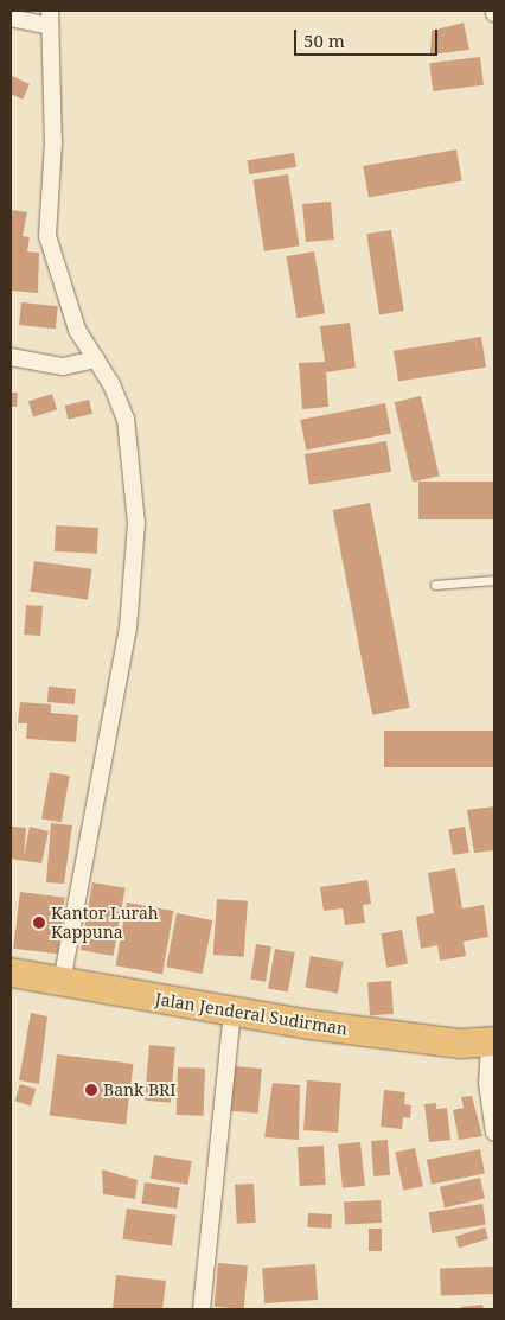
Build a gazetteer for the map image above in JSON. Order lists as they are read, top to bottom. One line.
{"streets":{"highway":["Jalan Jenderal Sudirman"]},"places":["Kantor Lurah Kappuna","Bank BRI"],"scale_bar":"50 m"}
